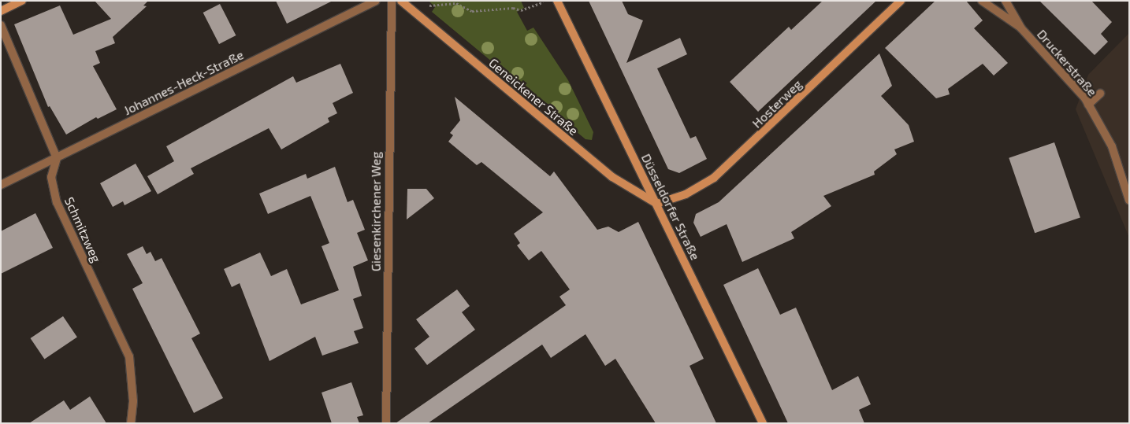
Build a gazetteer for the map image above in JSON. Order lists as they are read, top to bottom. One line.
{"streets":{"street":["Druckerstraße","Johannes-Heck-Straße","Geneickener Straße","Hosterweg","Düsseldorfer Straße","Giesenkirchener Weg","Schmitzweg"]},"crossings":[["Johannes-Heck-Straße","Schmitzweg"],["Geneickener Straße","Hosterweg"],["Geneickener Straße","Düsseldorfer Straße"],["Hosterweg","Düsseldorfer Straße"]]}
